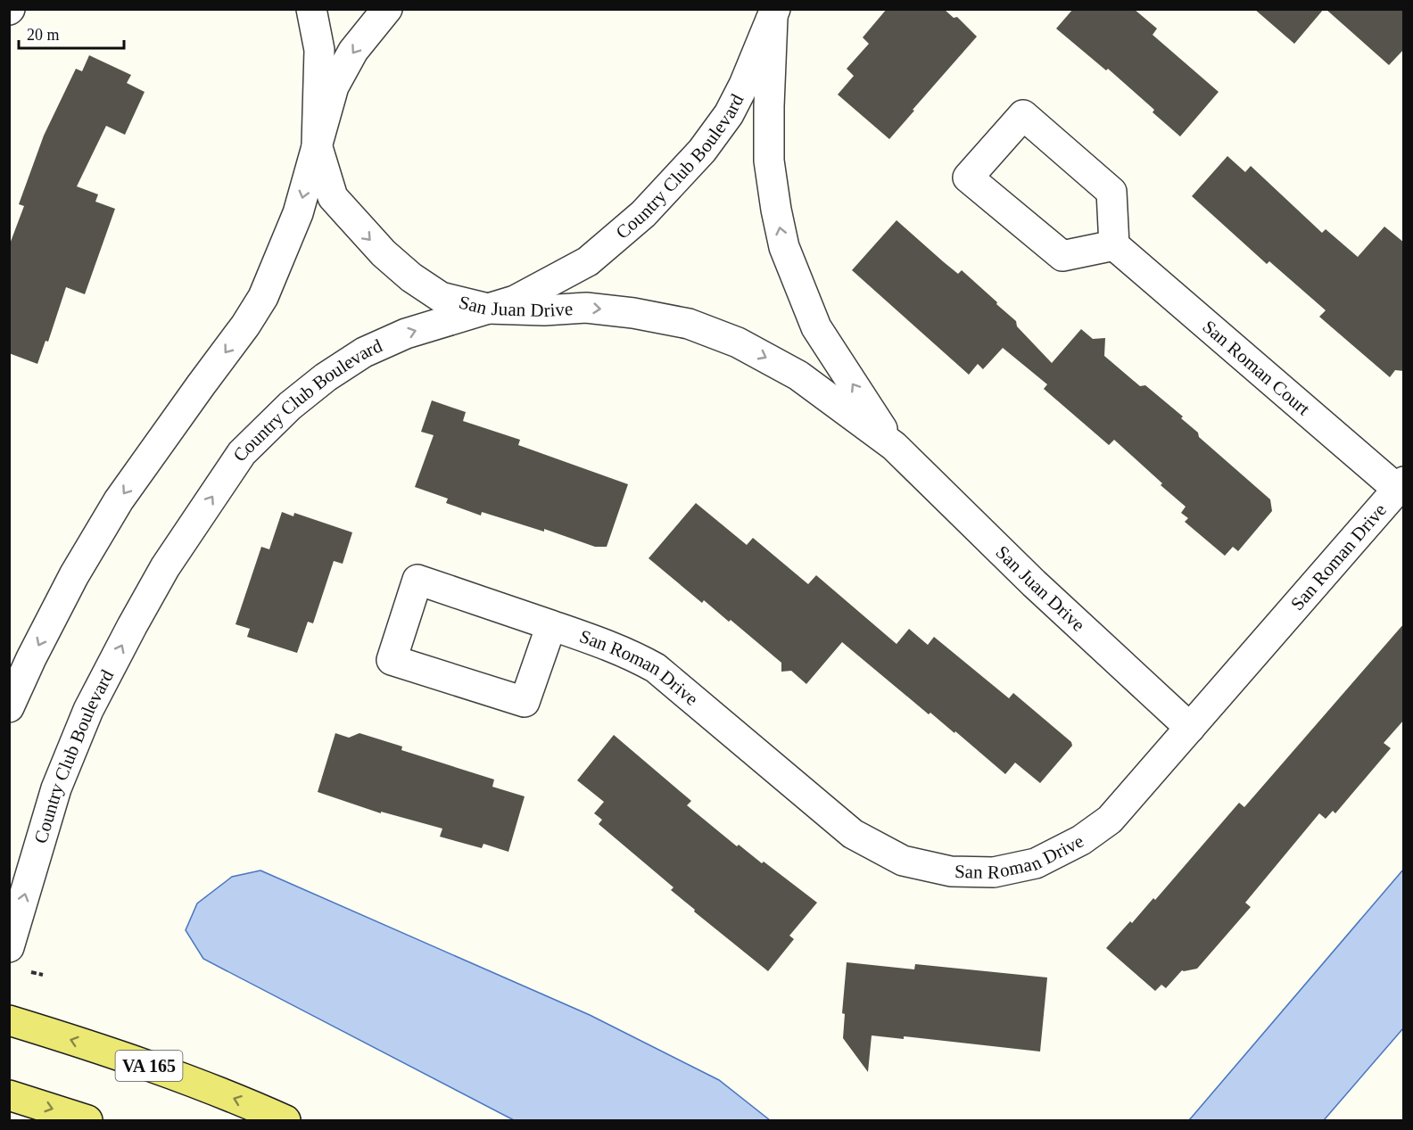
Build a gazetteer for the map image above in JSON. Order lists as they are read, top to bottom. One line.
{"streets":{"main road":["VA 165"],"street":["Country Club Boulevard","San Juan Drive","San Roman Court","San Roman Drive"]},"crossings":[["Country Club Boulevard","San Juan Drive"],["San Juan Drive","San Roman Drive"],["San Roman Court","San Roman Drive"]],"scale_bar":"20 m"}
